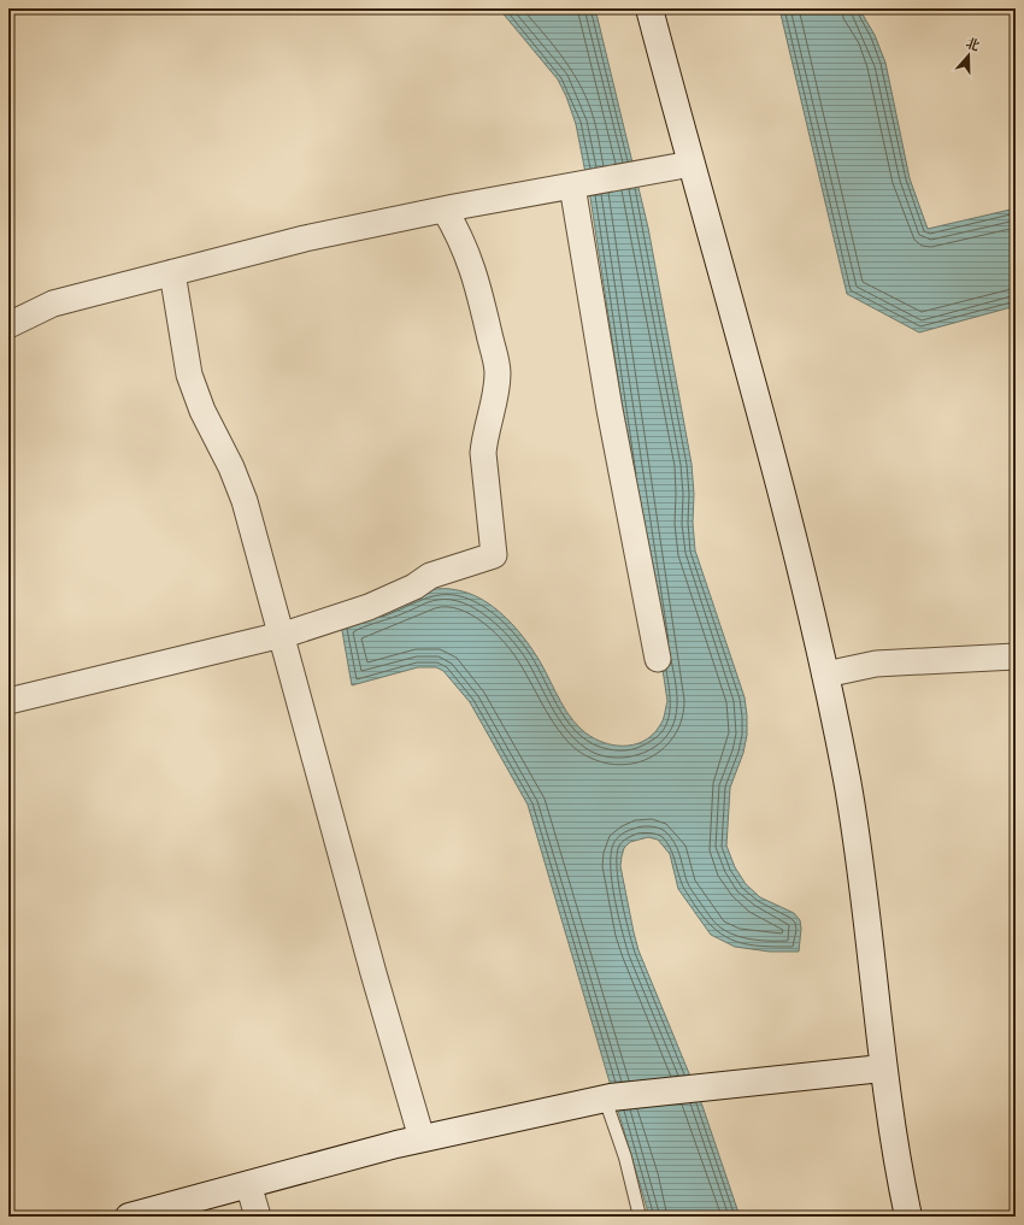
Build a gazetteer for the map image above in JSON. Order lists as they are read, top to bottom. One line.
{"north":"top"}
